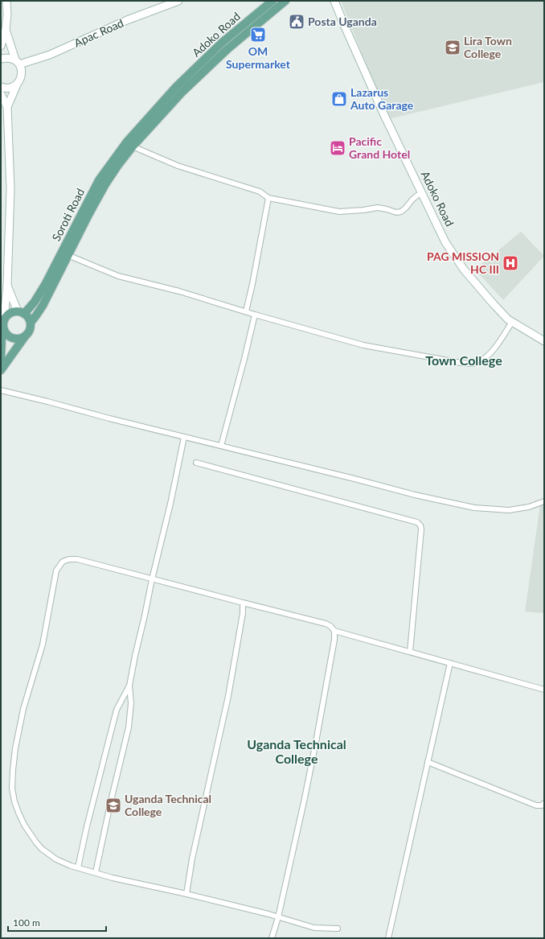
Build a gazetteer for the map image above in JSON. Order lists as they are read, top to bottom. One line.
{"streets":{"main road":["Adoko Road","Soroti Road"],"street":["Apac Road"]},"districts":["Town College","Uganda Technical College"],"places":{"public building":["Posta Uganda"],"supermarket":["OM Supermarket"],"school or university":["Lira Town College","Uganda Technical College"],"shop":["Lazarus Auto Garage"],"hotel":["Pacific Grand Hotel"],"hospital":["PAG MISSION HC III"]},"scale_bar":"100 m"}
